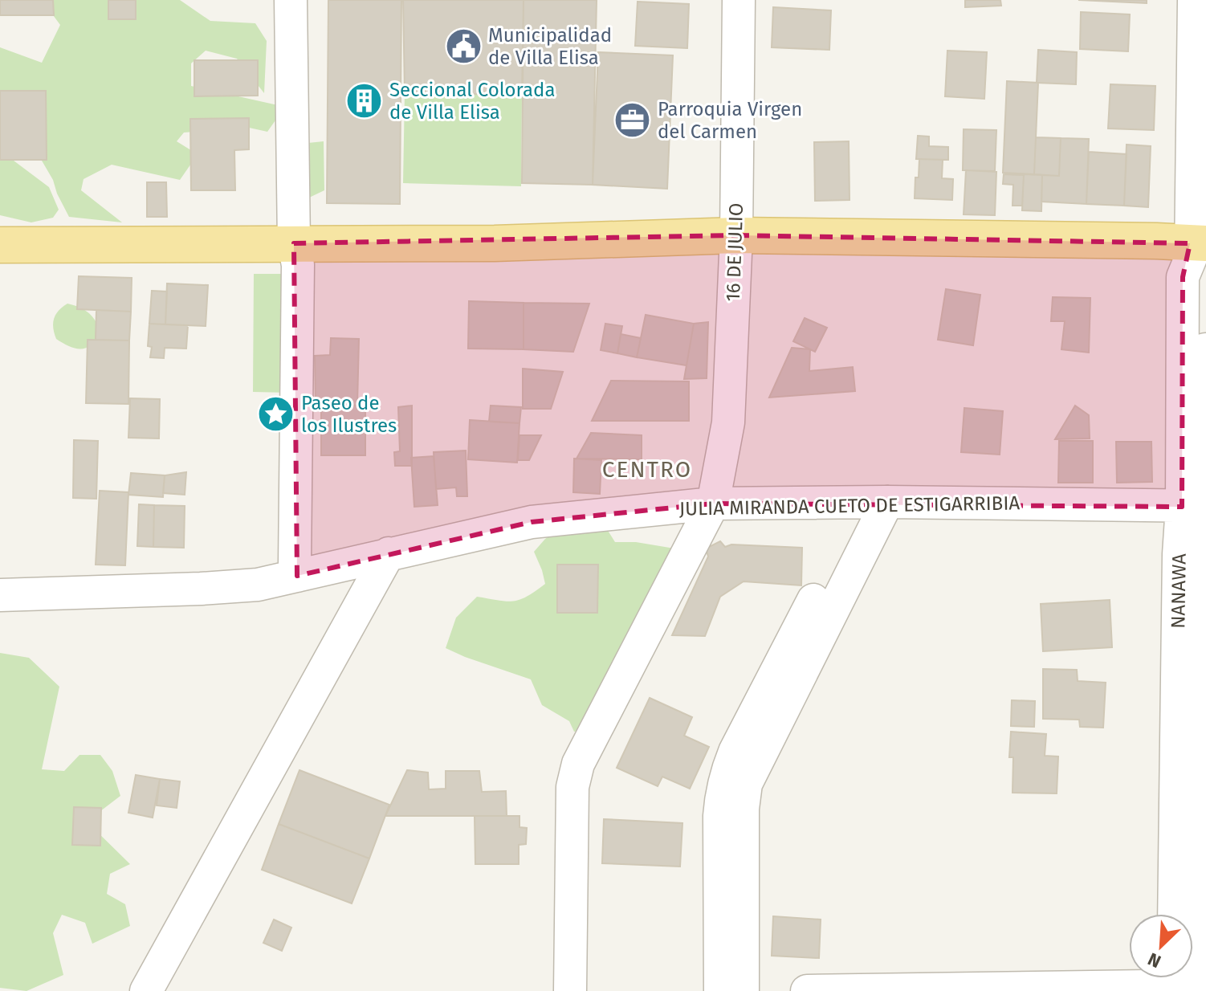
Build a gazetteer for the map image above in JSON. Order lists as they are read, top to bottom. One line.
{"streets":{"street":["16 DE JULIO","JULIA MIRANDA CUETO DE ESTIGARRIBIA","NANAWA"]},"crossings":[["16 DE JULIO","JULIA MIRANDA CUETO DE ESTIGARRIBIA"],["JULIA MIRANDA CUETO DE ESTIGARRIBIA","NANAWA"]],"districts":["CENTRO"],"places":{"public building":["Municipalidad de Villa Elisa"],"building":["Seccional Colorada de Villa Elisa"],"office":["Parroquia Virgen del Carmen"],"place":["Paseo de los Ilustres"]},"north":"bottom left"}
